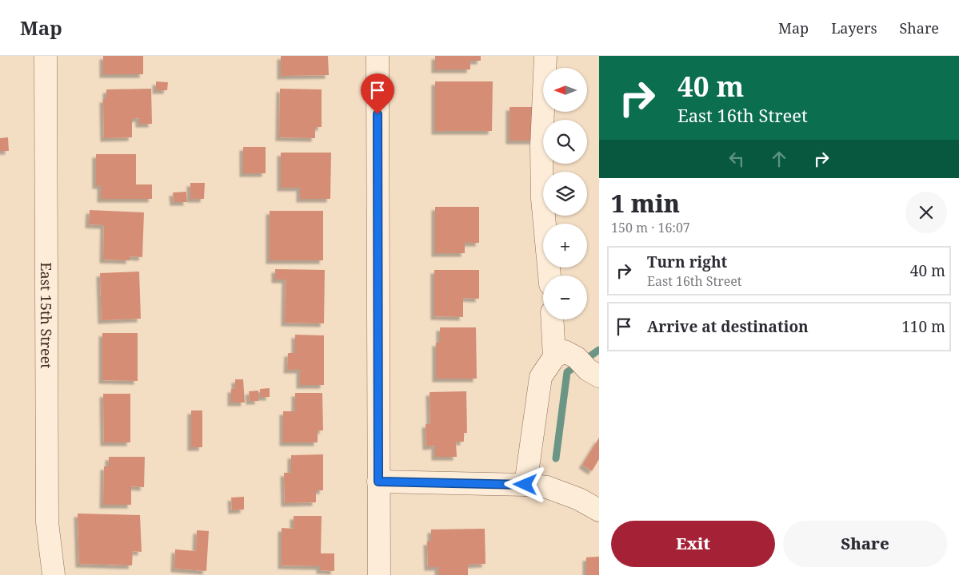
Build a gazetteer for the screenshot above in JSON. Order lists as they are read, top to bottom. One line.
{"streets":{"street":["East 15th Street"]},"north":"left","page":{"header":"Map","nav":["Map","Layers","Share"],"turn":["40 m","East 16th Street"],"map_buttons":["+","−"],"heading":["1 min","150 m · 16:07"],"list":[{"name":"Turn right","note":"East 16th Street","value":"40 m"},{"name":"Arrive at destination","value":"110 m"}],"buttons":["Exit","Share"]}}
